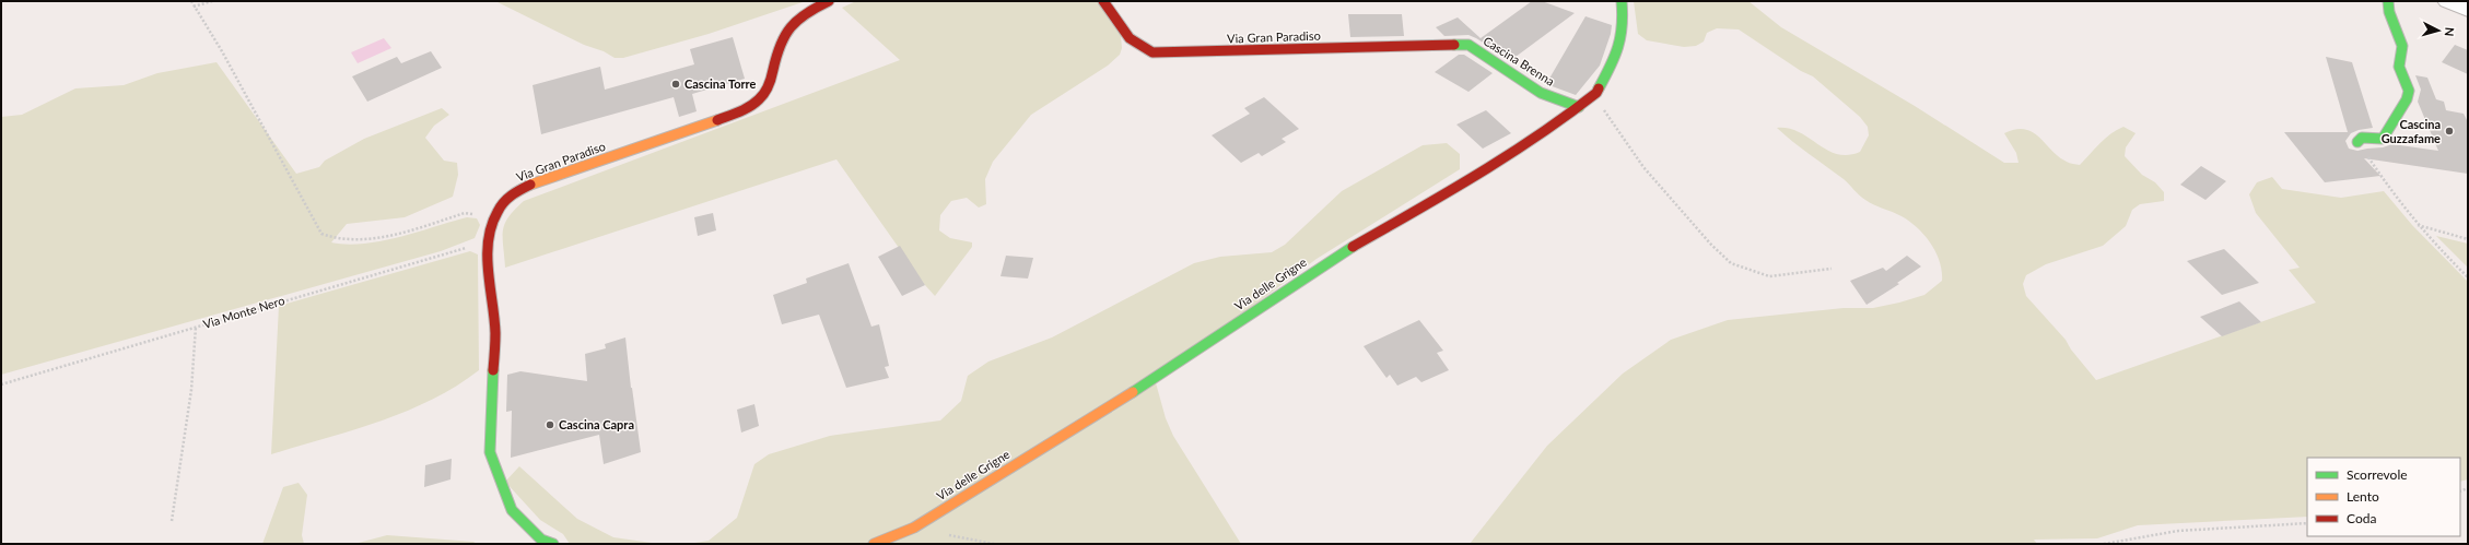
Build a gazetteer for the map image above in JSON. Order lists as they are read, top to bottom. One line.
{"streets":{"street":["Via Gran Paradiso","Cascina Brenna","Via delle Grigne"],"path":["Via Monte Nero"]},"crossings":[["Via Gran Paradiso","Cascina Brenna"],["Via Gran Paradiso","Via Monte Nero"],["Cascina Brenna","Via delle Grigne"]],"places":["Cascina Torre","Cascina Guzzafame","Cascina Capra"],"legend":["Scorrevole","Lento","Coda"],"north":"right"}
